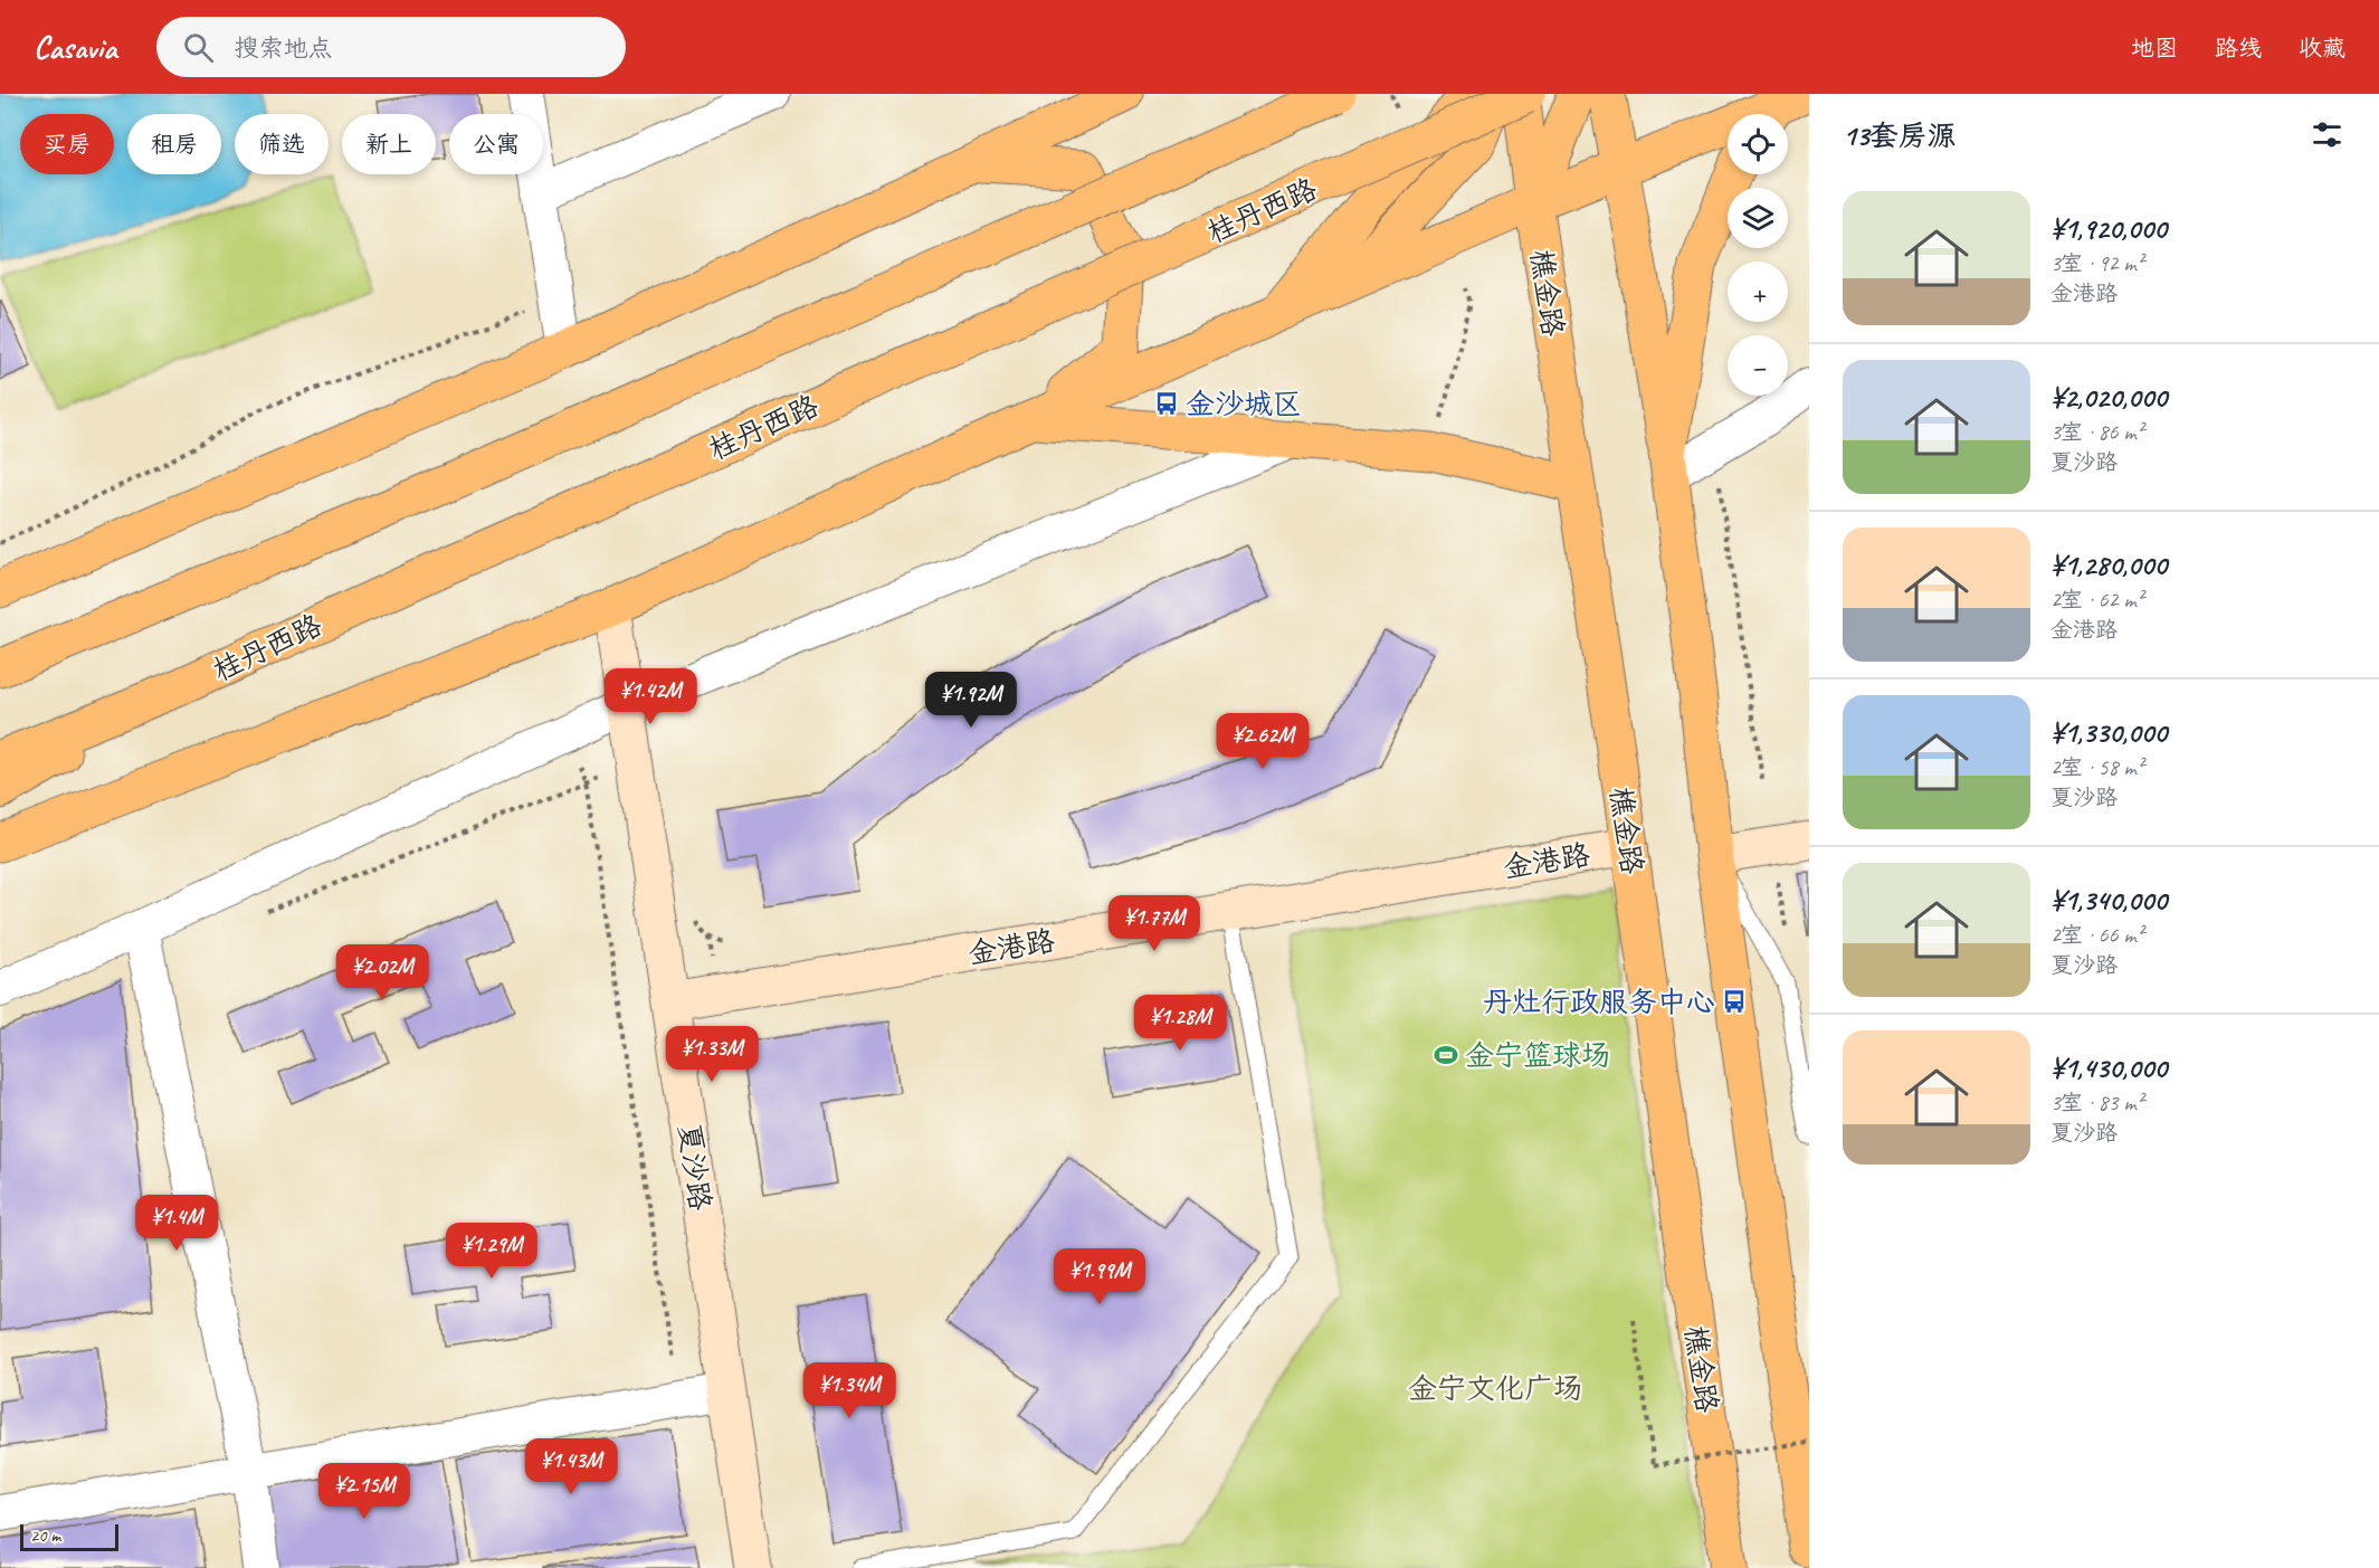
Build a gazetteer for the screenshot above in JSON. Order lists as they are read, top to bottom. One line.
{"streets":{"main road":["桂丹西路","樵金路"],"street":["金港路","夏沙路"]},"crossings":[["樵金路","金港路"],["金港路","夏沙路"]],"parks":["金宁文化广场"],"places":{"bus stop":["金沙城区","丹灶行政服务中心"],"sports":["金宁篮球场"]},"scale_bar":"20 m","page":{"header":"Casavia","search":"搜索地点","nav":["地图","路线","收藏"],"heading":"13套房源","map_buttons":["+","−"],"chip":["买房","租房","筛选","新上","公寓"],"list":[{"name":"¥1,920,000","note":"3室 · 92 m² · 金港路"},{"name":"¥2,020,000","note":"3室 · 86 m² · 夏沙路"},{"name":"¥1,280,000","note":"2室 · 62 m² · 金港路"},{"name":"¥1,330,000","note":"2室 · 58 m² · 夏沙路"},{"name":"¥1,340,000","note":"2室 · 66 m² · 夏沙路"},{"name":"¥1,430,000","note":"3室 · 83 m² · 夏沙路"}],"price":["¥1.42M","¥1.92M","¥2.62M","¥1.77M","¥2.02M","¥1.28M","¥1.33M","¥1.4M","¥1.29M","¥1.99M","¥1.34M","¥1.43M","¥2.15M"],"scale":"20 m"}}
